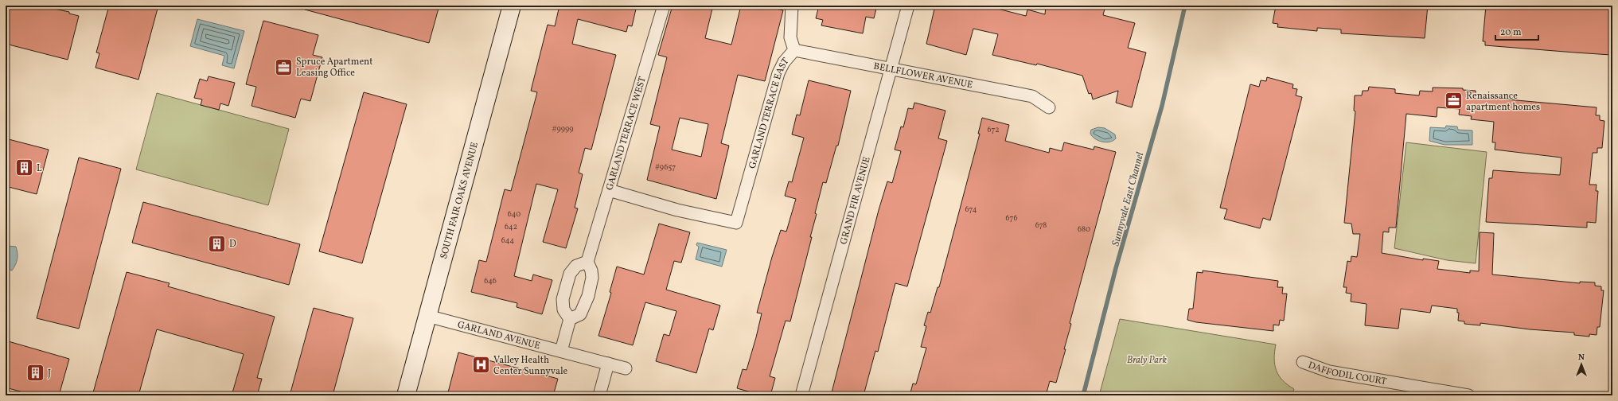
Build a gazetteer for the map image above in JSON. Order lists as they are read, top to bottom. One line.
{"streets":{"main road":["SOUTH FAIR OAKS AVENUE"],"street":["BELLFLOWER AVENUE","GARLAND TERRACE EAST","GARLAND TERRACE WEST","GRAND FIR AVENUE","GARLAND AVENUE","DAFFODIL COURT"]},"crossings":[["BELLFLOWER AVENUE","GARLAND TERRACE EAST"],["BELLFLOWER AVENUE","GRAND FIR AVENUE"],["GARLAND TERRACE EAST","GARLAND TERRACE WEST"],["SOUTH FAIR OAKS AVENUE","GARLAND AVENUE"]],"water":["Sunnyvale East Channel"],"parks":["Braly Park"],"places":{"office":["Spruce Apartment Leasing Office","Renaissance apartment homes"],"building":["L","D","J"],"hospital":["Valley Health Center Sunnyvale"]},"house_numbers":["#9999","672","#9657","674","640","676","678","642","680","644","646"],"scale_bar":"20 m","north":"top"}
